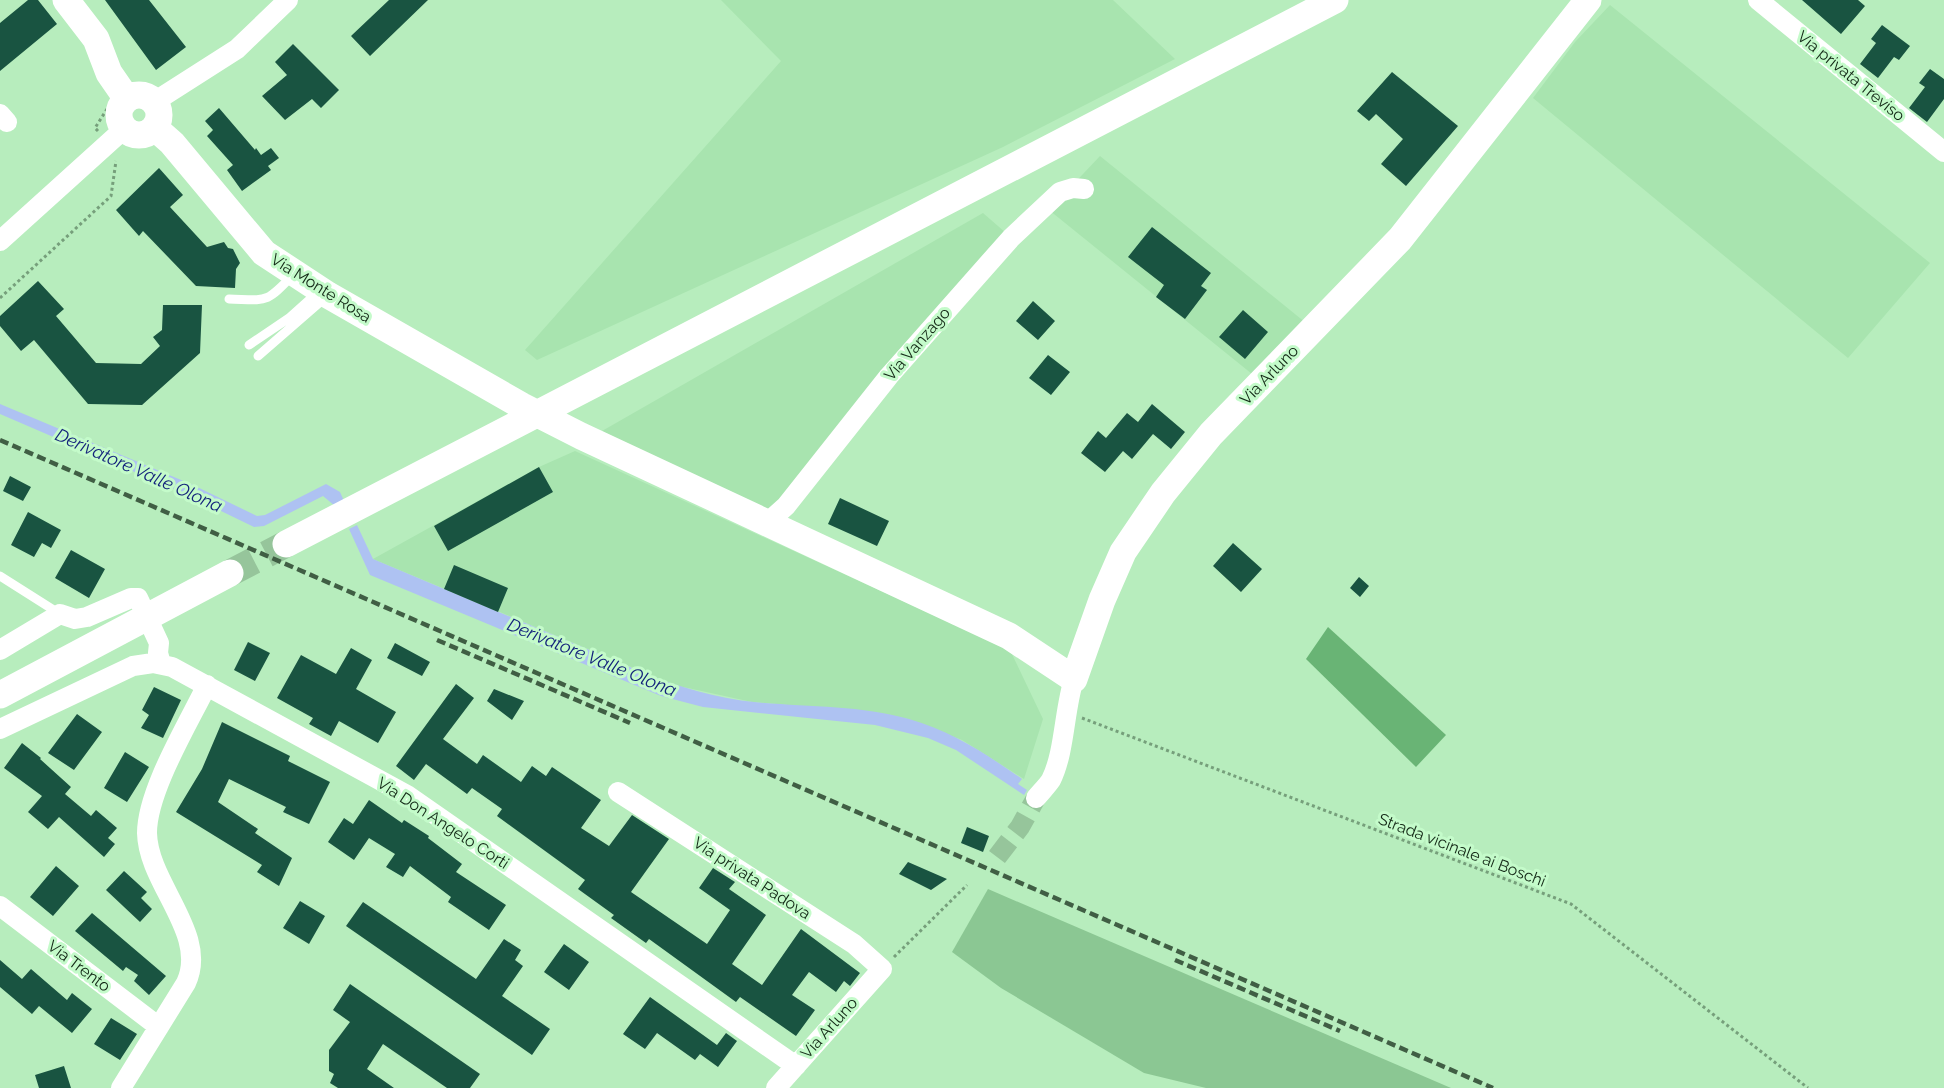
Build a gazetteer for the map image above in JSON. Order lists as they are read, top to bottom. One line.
{"streets":{"street":["Via privata Treviso","Via Monte Rosa","Via Vanzago","Via Arluno","Via Don Angelo Corti","Via privata Padova","Via Trento"],"path":["Strada vicinale ai Boschi"]},"crossings":[["Via Monte Rosa","Via Vanzago"],["Via Arluno","Via Don Angelo Corti"],["Via Arluno","Strada vicinale ai Boschi"],["Via Arluno","Via privata Padova"]],"water":["Derivatore Valle Olona"]}
